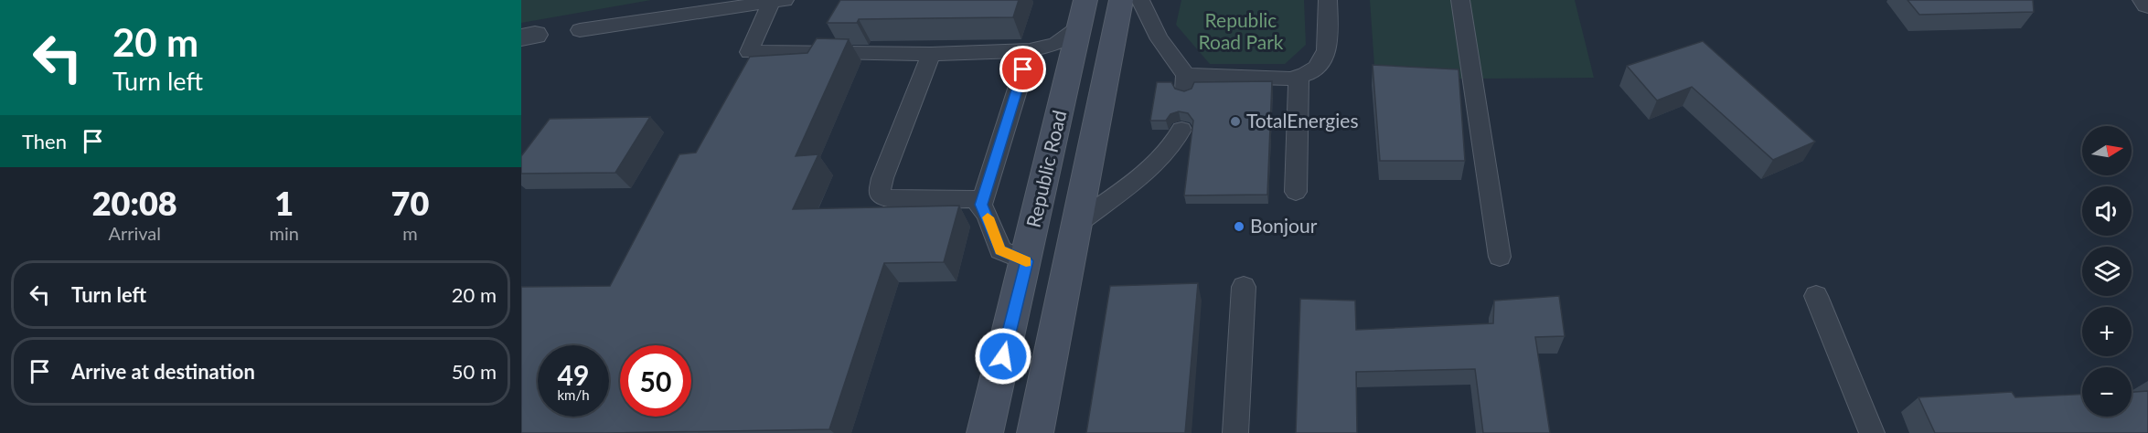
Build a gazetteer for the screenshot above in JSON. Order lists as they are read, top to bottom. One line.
{"streets":{"main road":["Republic Road"]},"parks":["Republic Road Park"],"places":["TotalEnergies","Bonjour"],"north":"right","page":{"turn":["20 m","Turn left"],"then":"Then","map_buttons":["+","−"],"eta":["20:08","Arrival","1","min","70","m"],"list":[{"name":"Turn left","value":"20 m"},{"name":"Arrive at destination","value":"50 m"}],"speed":"49 km/h","limit":"50"}}
